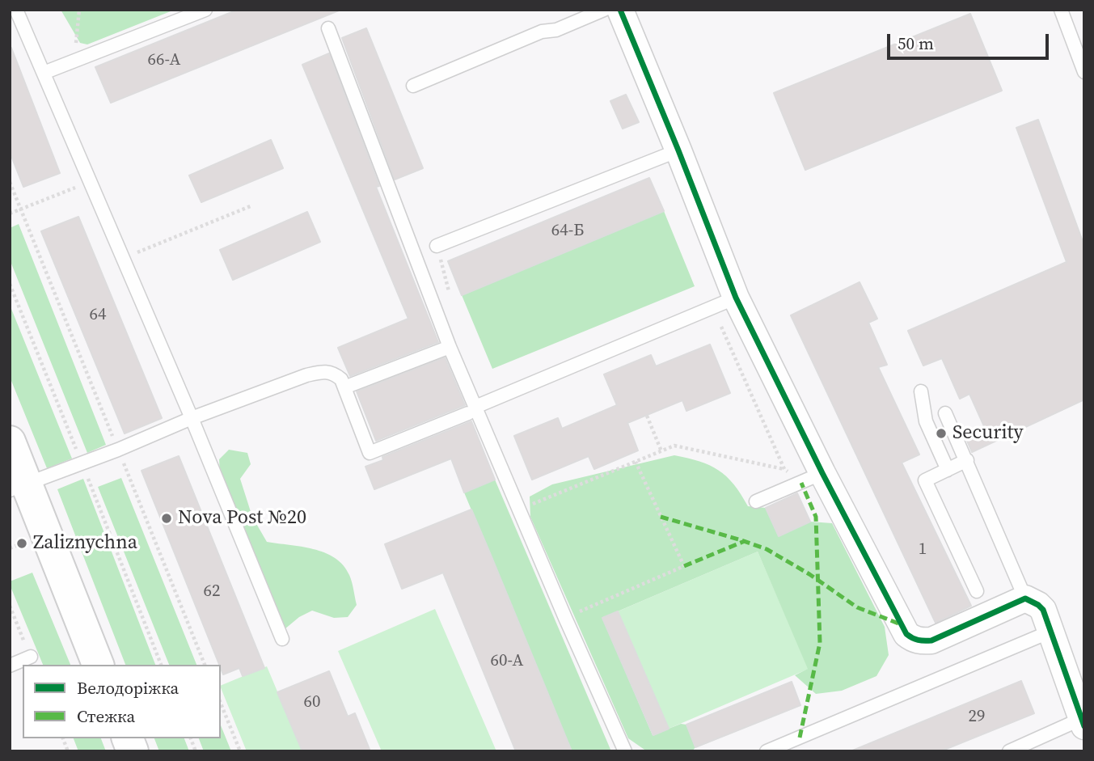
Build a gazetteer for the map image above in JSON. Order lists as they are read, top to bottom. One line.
{"places":["Security","Nova Post №20","Zaliznychna"],"house_numbers":["66-А","64-Б","64","1","62","60-А","60","29"],"legend":["Велодоріжка","Стежка"],"scale_bar":"50 m"}
